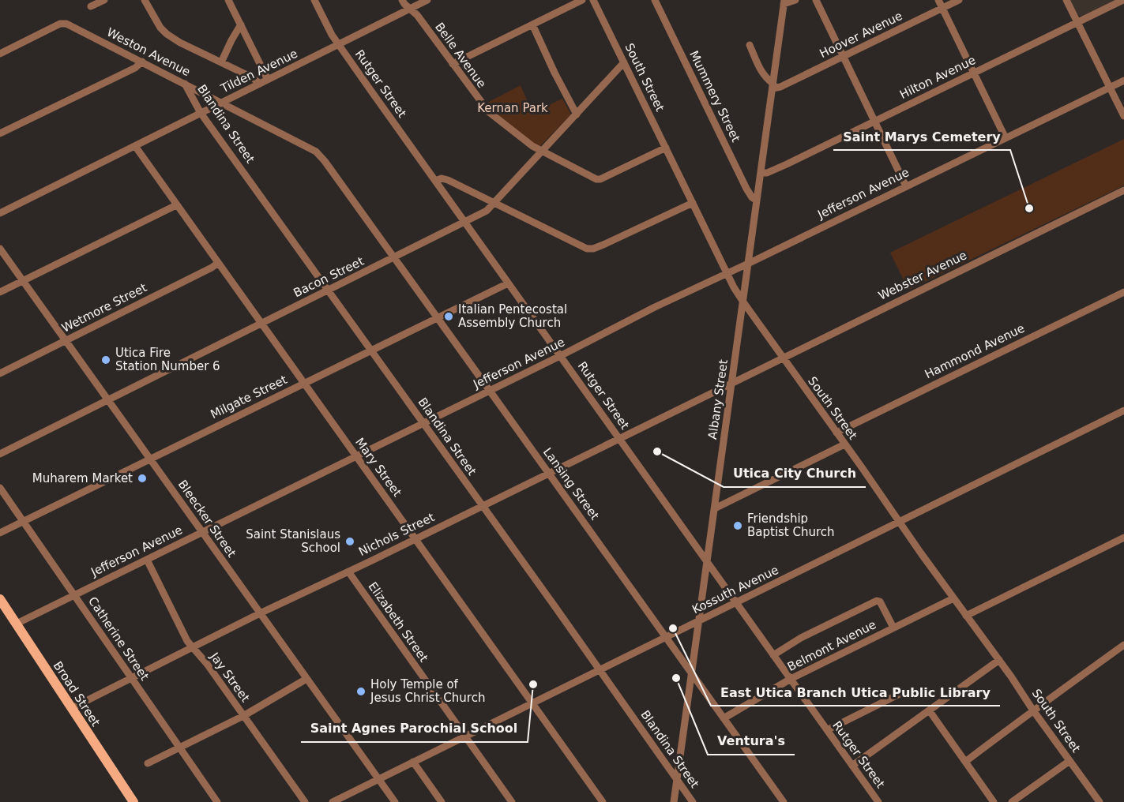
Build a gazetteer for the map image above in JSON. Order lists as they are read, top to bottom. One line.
{"streets":{"main road":["Broad Street"],"street":["Hoover Avenue","Weston Avenue","Belle Avenue","Tilden Avenue","South Street","Hilton Avenue","Rutger Street","Mummery Street","Blandina Street","Jefferson Avenue","Webster Avenue","Bacon Street","Wetmore Street","Hammond Avenue","Milgate Street","Albany Street","Mary Street","Lansing Street","Bleecker Street","Nichols Street","Kossuth Avenue","Elizabeth Street","Catherine Street","Belmont Avenue","Jay Street"]},"crossings":[["Hoover Avenue","Albany Street"],["Weston Avenue","Tilden Avenue"],["Weston Avenue","Blandina Street"],["Weston Avenue","Lansing Street"],["Belle Avenue","Tilden Avenue"],["Belle Avenue","South Street"],["Belle Avenue","Bacon Street"],["Tilden Avenue","Rutger Street"],["Tilden Avenue","Blandina Street"],["Tilden Avenue","Mary Street"],["South Street","Jefferson Avenue"],["South Street","Webster Avenue"],["South Street","Bacon Street"],["South Street","Hammond Avenue"],["South Street","Albany Street"],["South Street","Kossuth Avenue"],["South Street","Belmont Avenue"],["Hilton Avenue","Albany Street"],["Rutger Street","Jefferson Avenue"],["Rutger Street","Bacon Street"],["Rutger Street","Milgate Street"],["Rutger Street","Albany Street"],["Rutger Street","Nichols Street"],["Rutger Street","Kossuth Avenue"],["Rutger Street","Belmont Avenue"],["Mummery Street","Albany Street"],["Blandina Street","Jefferson Avenue"],["Blandina Street","Bacon Street"],["Blandina Street","Milgate Street"],["Blandina Street","Albany Street"],["Blandina Street","Nichols Street"],["Blandina Street","Kossuth Avenue"],["Jefferson Avenue","Albany Street"],["Jefferson Avenue","Mary Street"],["Jefferson Avenue","Lansing Street"],["Jefferson Avenue","Bleecker Street"],["Jefferson Avenue","Catherine Street"],["Jefferson Avenue","Jay Street"],["Jefferson Avenue","Broad Street"],["Webster Avenue","Albany Street"],["Webster Avenue","Nichols Street"],["Bacon Street","Mary Street"],["Bacon Street","Lansing Street"],["Bacon Street","Bleecker Street"],["Wetmore Street","Mary Street"],["Wetmore Street","Bleecker Street"],["Milgate Street","Mary Street"],["Milgate Street","Lansing Street"],["Milgate Street","Bleecker Street"],["Milgate Street","Catherine Street"],["Albany Street","Lansing Street"],["Albany Street","Nichols Street"],["Albany Street","Kossuth Avenue"],["Mary Street","Nichols Street"],["Mary Street","Kossuth Avenue"],["Lansing Street","Nichols Street"],["Lansing Street","Kossuth Avenue"],["Lansing Street","Belmont Avenue"],["Bleecker Street","Nichols Street"],["Bleecker Street","Kossuth Avenue"],["Nichols Street","Elizabeth Street"],["Nichols Street","Catherine Street"],["Nichols Street","Jay Street"],["Nichols Street","Broad Street"],["Kossuth Avenue","Elizabeth Street"]],"parks":["Kernan Park"],"places":["Saint Marys Cemetery","Italian Pentecostal Assembly Church","Utica Fire Station Number 6","Utica City Church","Muharem Market","Friendship Baptist Church","Saint Stanislaus School","East Utica Branch Utica Public Library","Ventura's","Saint Agnes Parochial School","Holy Temple of Jesus Christ Church"]}
